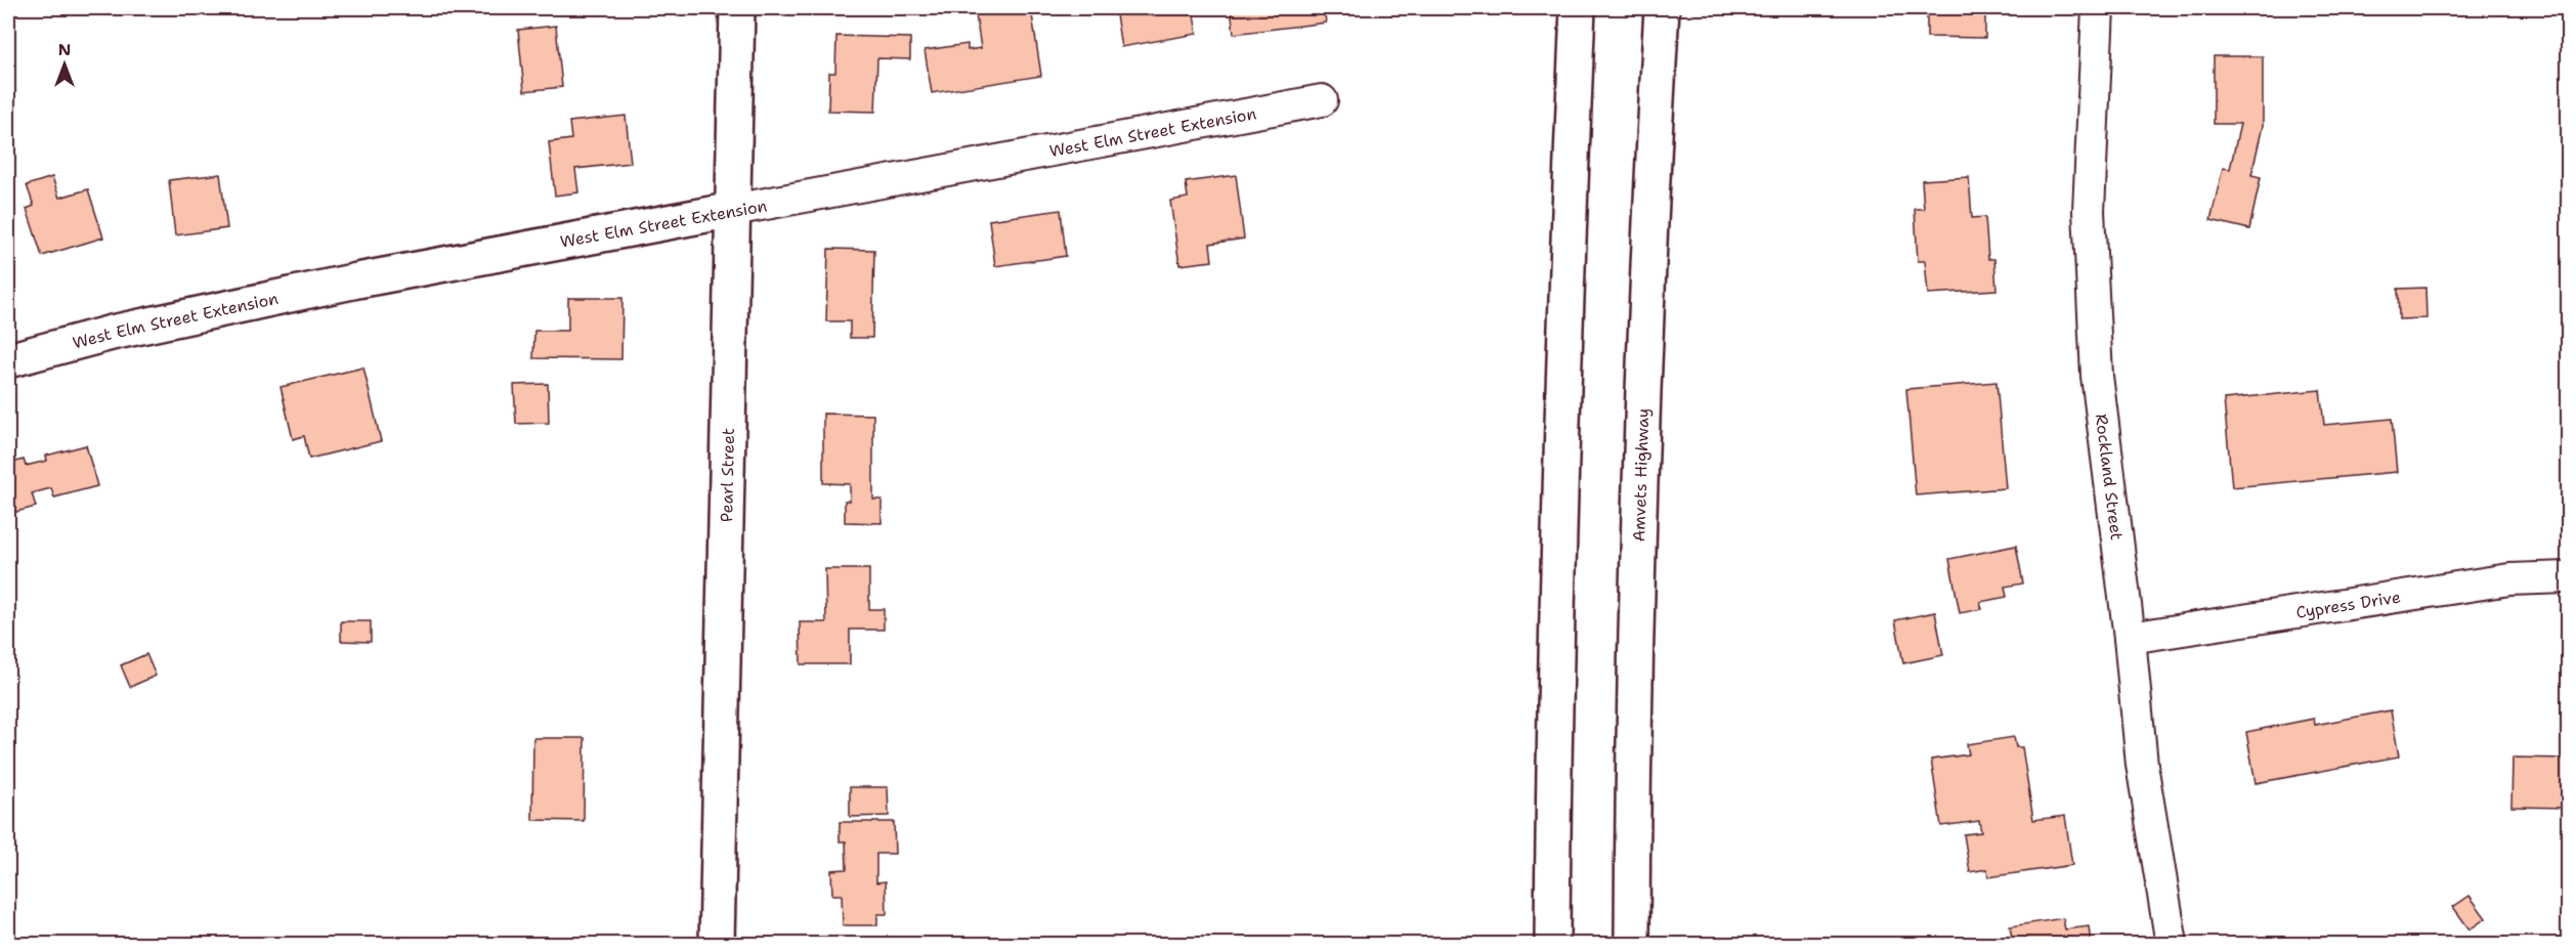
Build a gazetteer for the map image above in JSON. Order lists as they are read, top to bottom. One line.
{"streets":{"main road":["West Elm Street Extension","Pearl Street","Amvets Highway"],"street":["Rockland Street","Cypress Drive"]},"crossings":[["West Elm Street Extension","Pearl Street"],["Rockland Street","Cypress Drive"]],"north":"top"}
